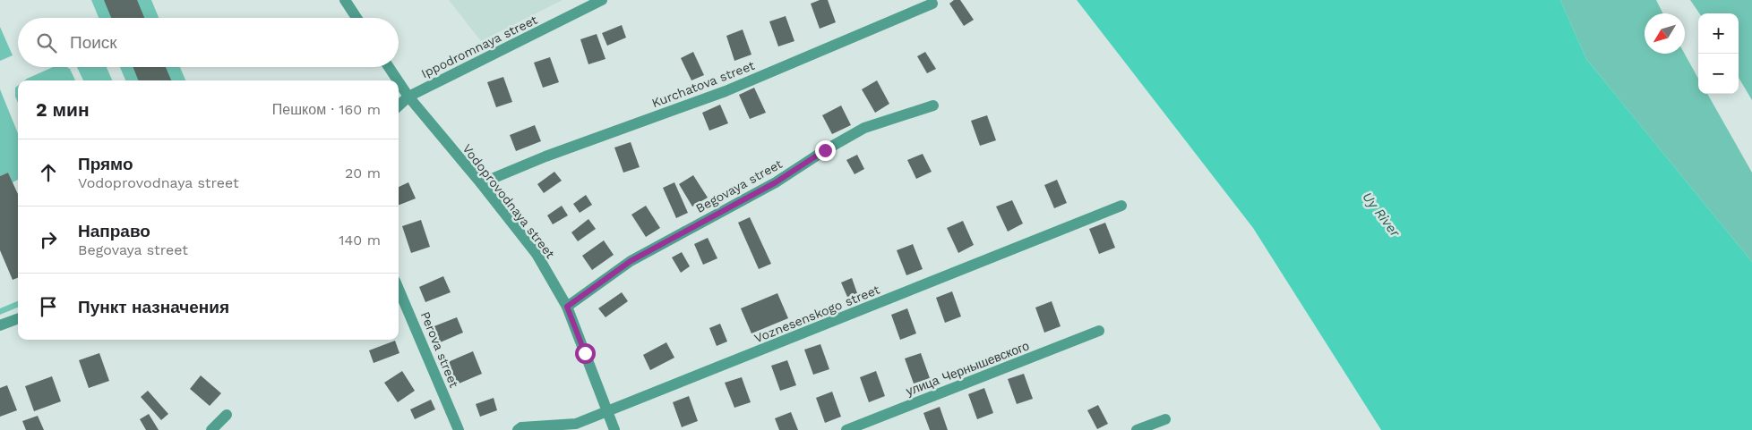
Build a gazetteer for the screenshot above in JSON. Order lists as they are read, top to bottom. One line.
{"streets":{"street":["Ippodromnaya street","Kurchatova street","Begovaya street","Vodoprovodnaya street","Voznesenskogo street","Perova street","улица Чернышевского"]},"crossings":[["Ippodromnaya street","Vodoprovodnaya street"],["Kurchatova street","Vodoprovodnaya street"],["Begovaya street","Vodoprovodnaya street"],["Vodoprovodnaya street","Voznesenskogo street"]],"water":["Uy River"],"north":"bottom left","page":{"map_buttons":["+","−"],"search":"Поиск","heading":["2 мин","Пешком · 160 m"],"list":[["Прямо","Vodoprovodnaya street","20 m"],["Направо","Begovaya street","140 m"],"Пункт назначения"]}}
